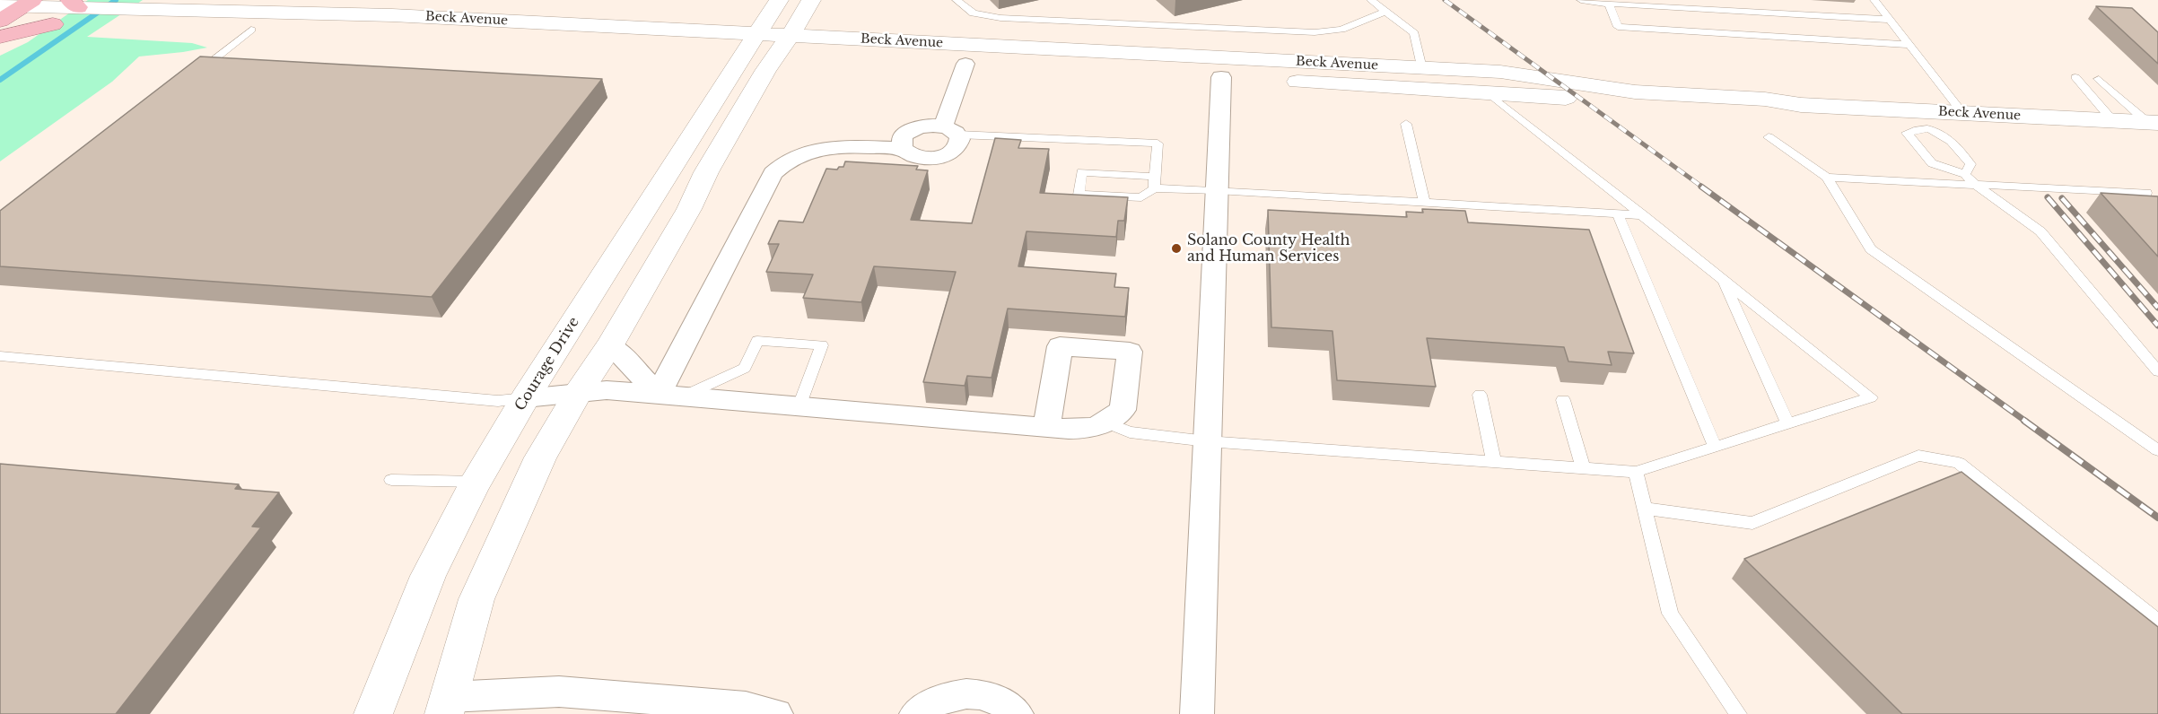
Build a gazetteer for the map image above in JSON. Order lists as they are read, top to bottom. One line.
{"streets":{"street":["Beck Avenue","Courage Drive"]},"crossings":[["Beck Avenue","Courage Drive"]],"places":["Solano County Health and Human Services"]}
